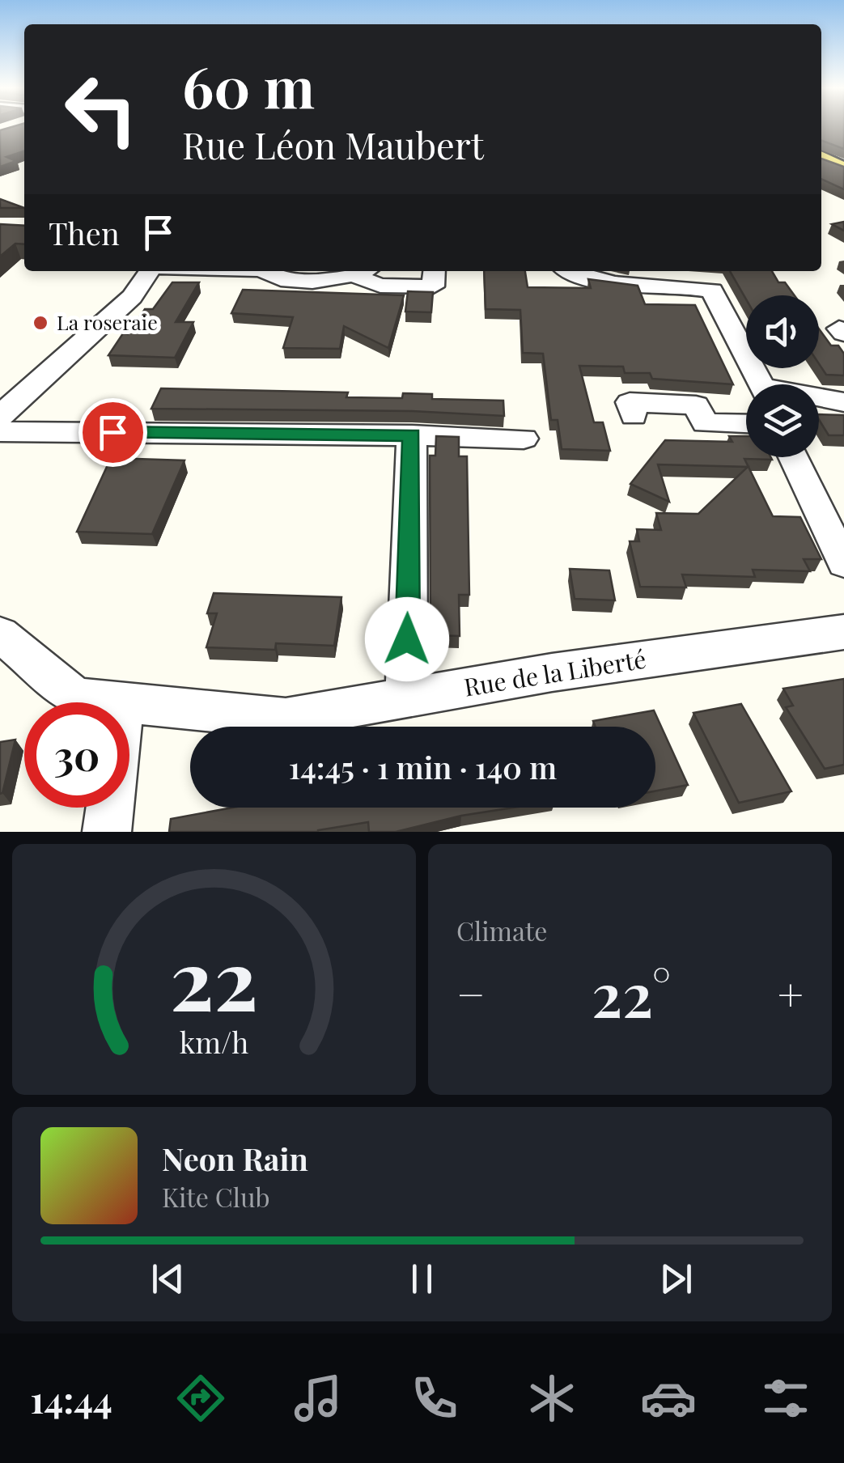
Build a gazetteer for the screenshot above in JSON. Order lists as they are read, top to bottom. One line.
{"streets":{"street":["Rue de la Liberté"]},"places":["La roseraie"],"page":{"turn":["60 m","Rue Léon Maubert"],"then":"Then","limit":"30","trip":"14:45 · 1 min · 140 m","tile":"Climate","heat":["−","22°","+"],"song":["Neon Rain","Kite Club"],"tabs":"14:44","gauge":["22","km/h"]}}
